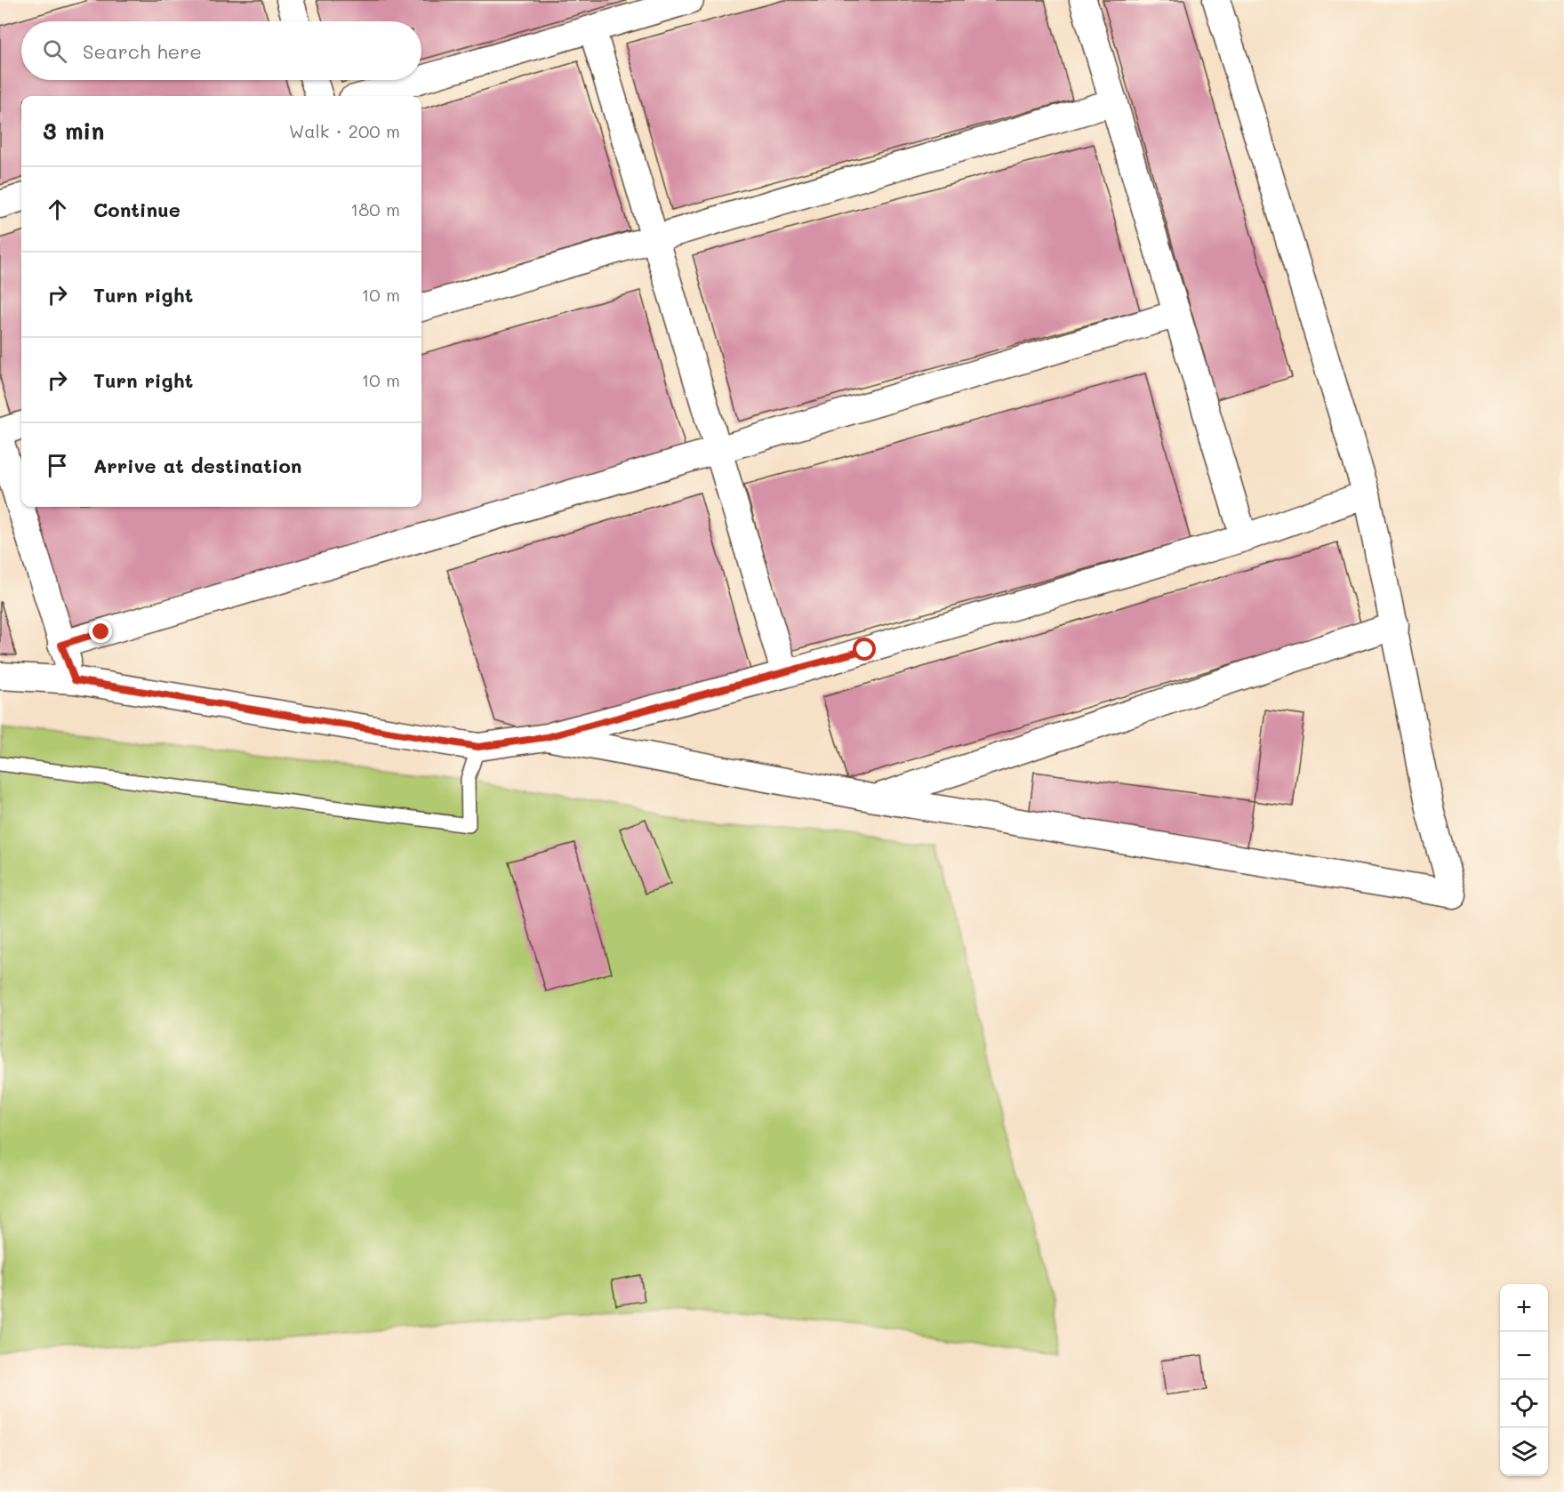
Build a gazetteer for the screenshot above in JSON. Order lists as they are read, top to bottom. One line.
{"page":{"search":"Search here","heading":["3 min","Walk · 200 m"],"list":[["Continue","180 m"],["Turn right","10 m"],["Turn right","10 m"],"Arrive at destination"],"map_buttons":["+","−"]}}
